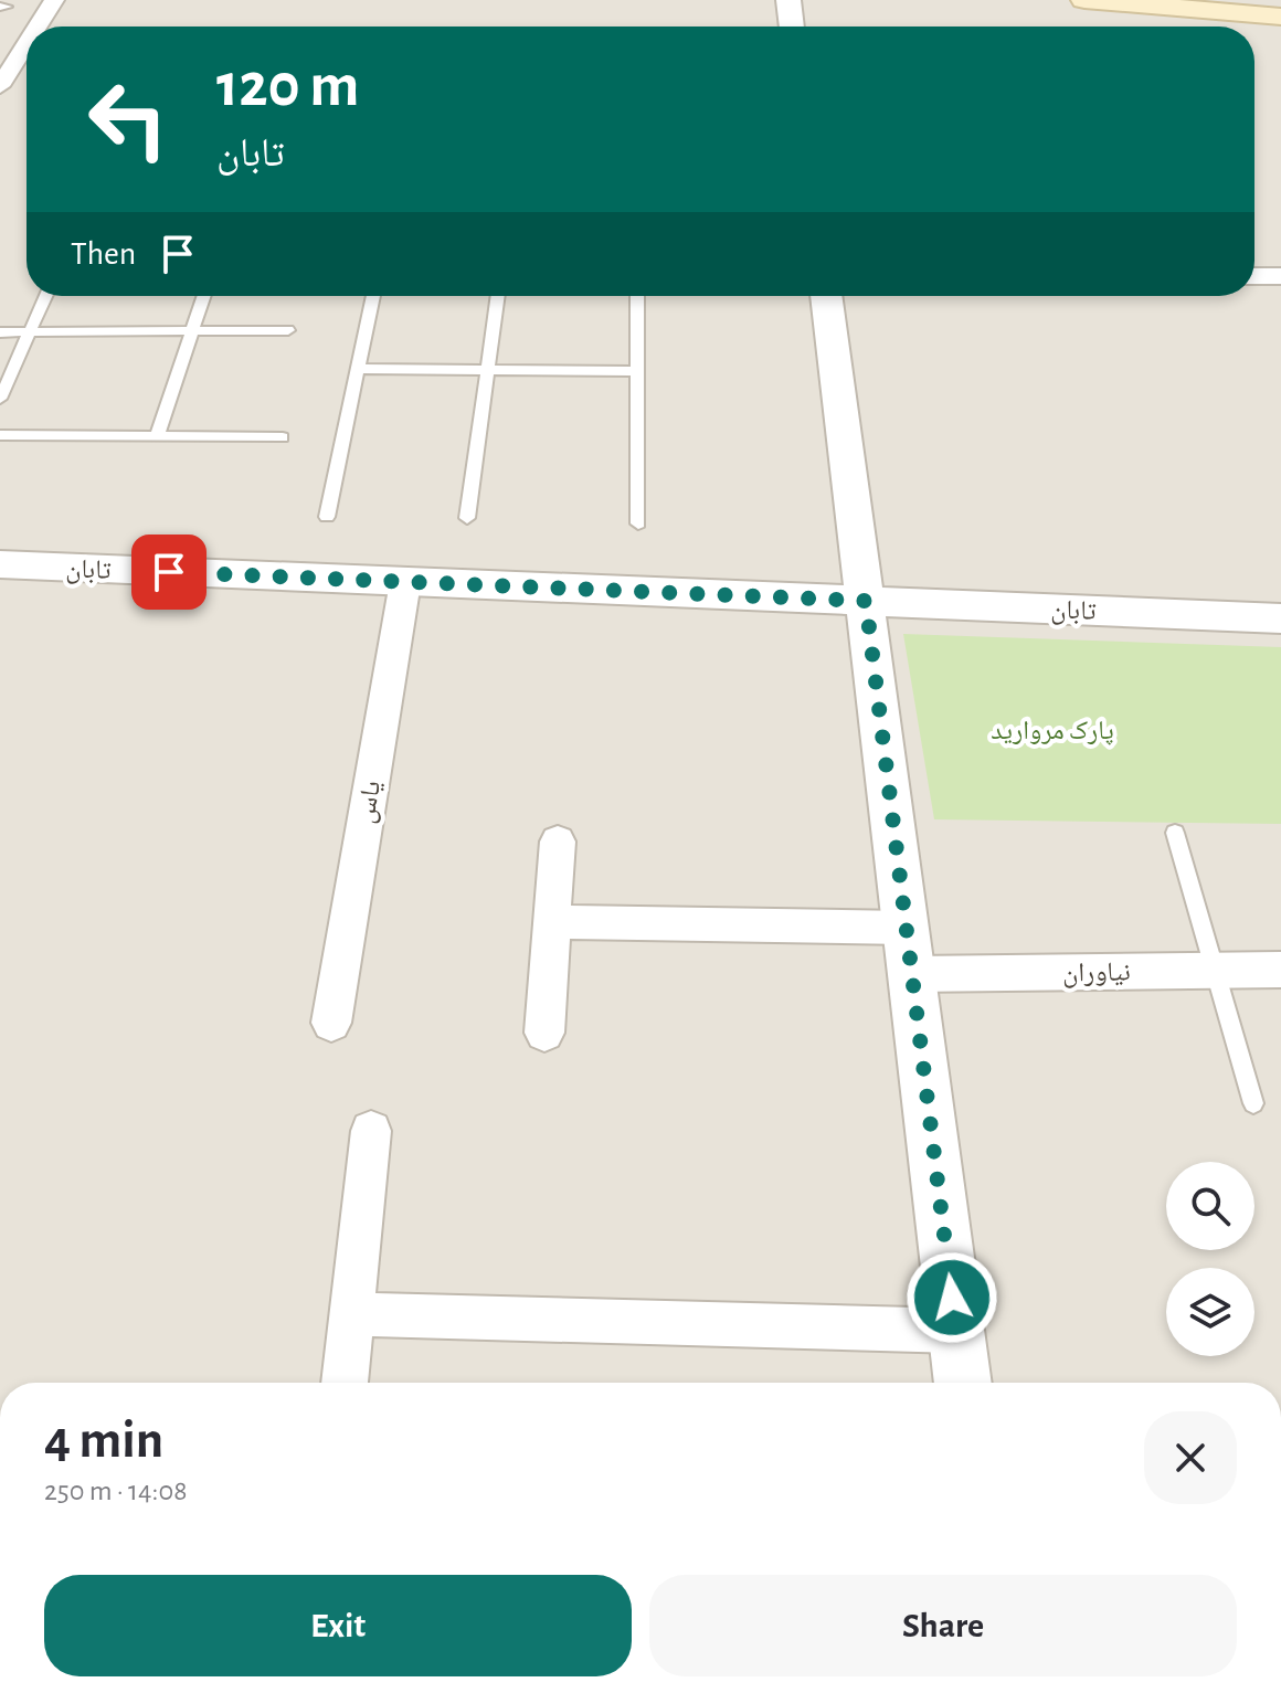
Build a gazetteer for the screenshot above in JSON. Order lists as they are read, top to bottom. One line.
{"streets":{"street":["تابان","یاس","نیاوران"]},"crossings":[["تابان","یاس"]],"parks":["پارک مروارید"],"page":{"turn":["120 m","تابان"],"then":"Then","heading":["4 min","250 m · 14:08"],"buttons":["Exit","Share"]}}
